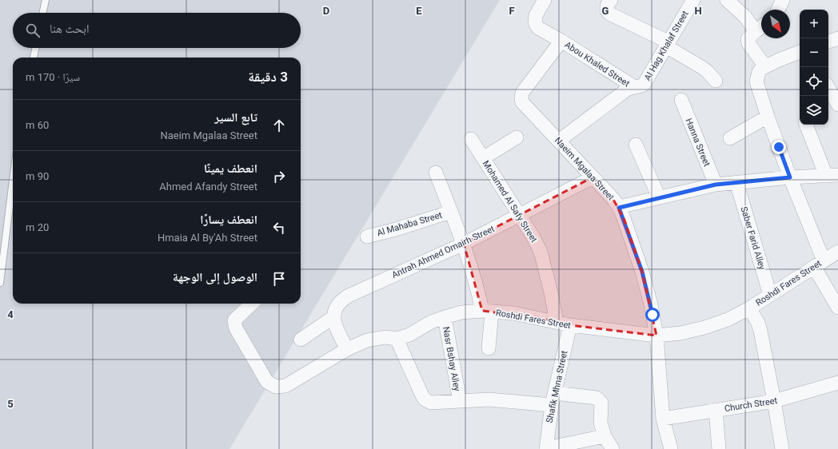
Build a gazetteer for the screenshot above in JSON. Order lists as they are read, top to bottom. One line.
{"streets":{"street":["Al Hag Khalaf Street","Abou Khaled Street","Hanna Street","Naeim Mgalaa Street","Mohamed Al Safy Street","Al Mahaba Street","Saber Farid Alley","Antrah Ahmed Omairh Street","Roshdi Fares Street","Nasr Bshay Alley","Shafik Mhna Street","Church Street"]},"crossings":[["Al Hag Khalaf Street","Abou Khaled Street"],["Al Hag Khalaf Street","Naeim Mgalaa Street"],["Abou Khaled Street","Naeim Mgalaa Street"],["Naeim Mgalaa Street","Antrah Ahmed Omairh Street"],["Naeim Mgalaa Street","Roshdi Fares Street"],["Naeim Mgalaa Street","Church Street"],["Mohamed Al Safy Street","Antrah Ahmed Omairh Street"],["Mohamed Al Safy Street","Roshdi Fares Street"],["Saber Farid Alley","Roshdi Fares Street"],["Roshdi Fares Street","Nasr Bshay Alley"],["Roshdi Fares Street","Shafik Mhna Street"]],"north":"bottom right","page":{"map_buttons":["+","−"],"search":"ابحث هنا","heading":["3 دقيقة","سيرًا · 170 m"],"list":[["تابع السير","Naeim Mgalaa Street","60 m"],["انعطف يمينًا","Ahmed Afandy Street","90 m"],["انعطف يسارًا","Hmaia Al By'Ah Street","20 m"],"الوصول إلى الوجهة"]},"grid":{"columns":["D","E","F","G","H"],"rows":["4","5"]}}
